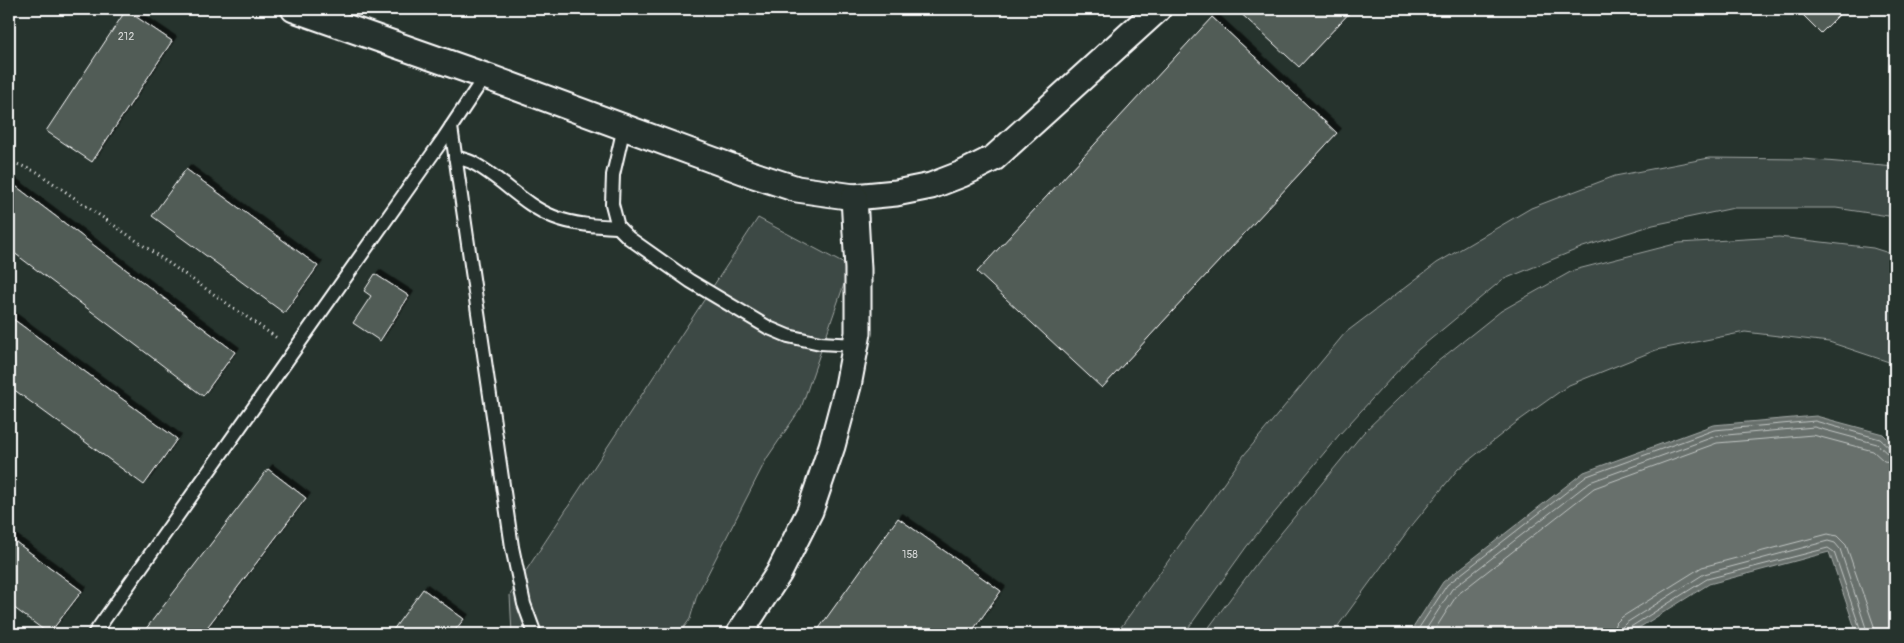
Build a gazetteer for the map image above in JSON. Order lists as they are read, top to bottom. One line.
{"house_numbers":["212","158"]}
